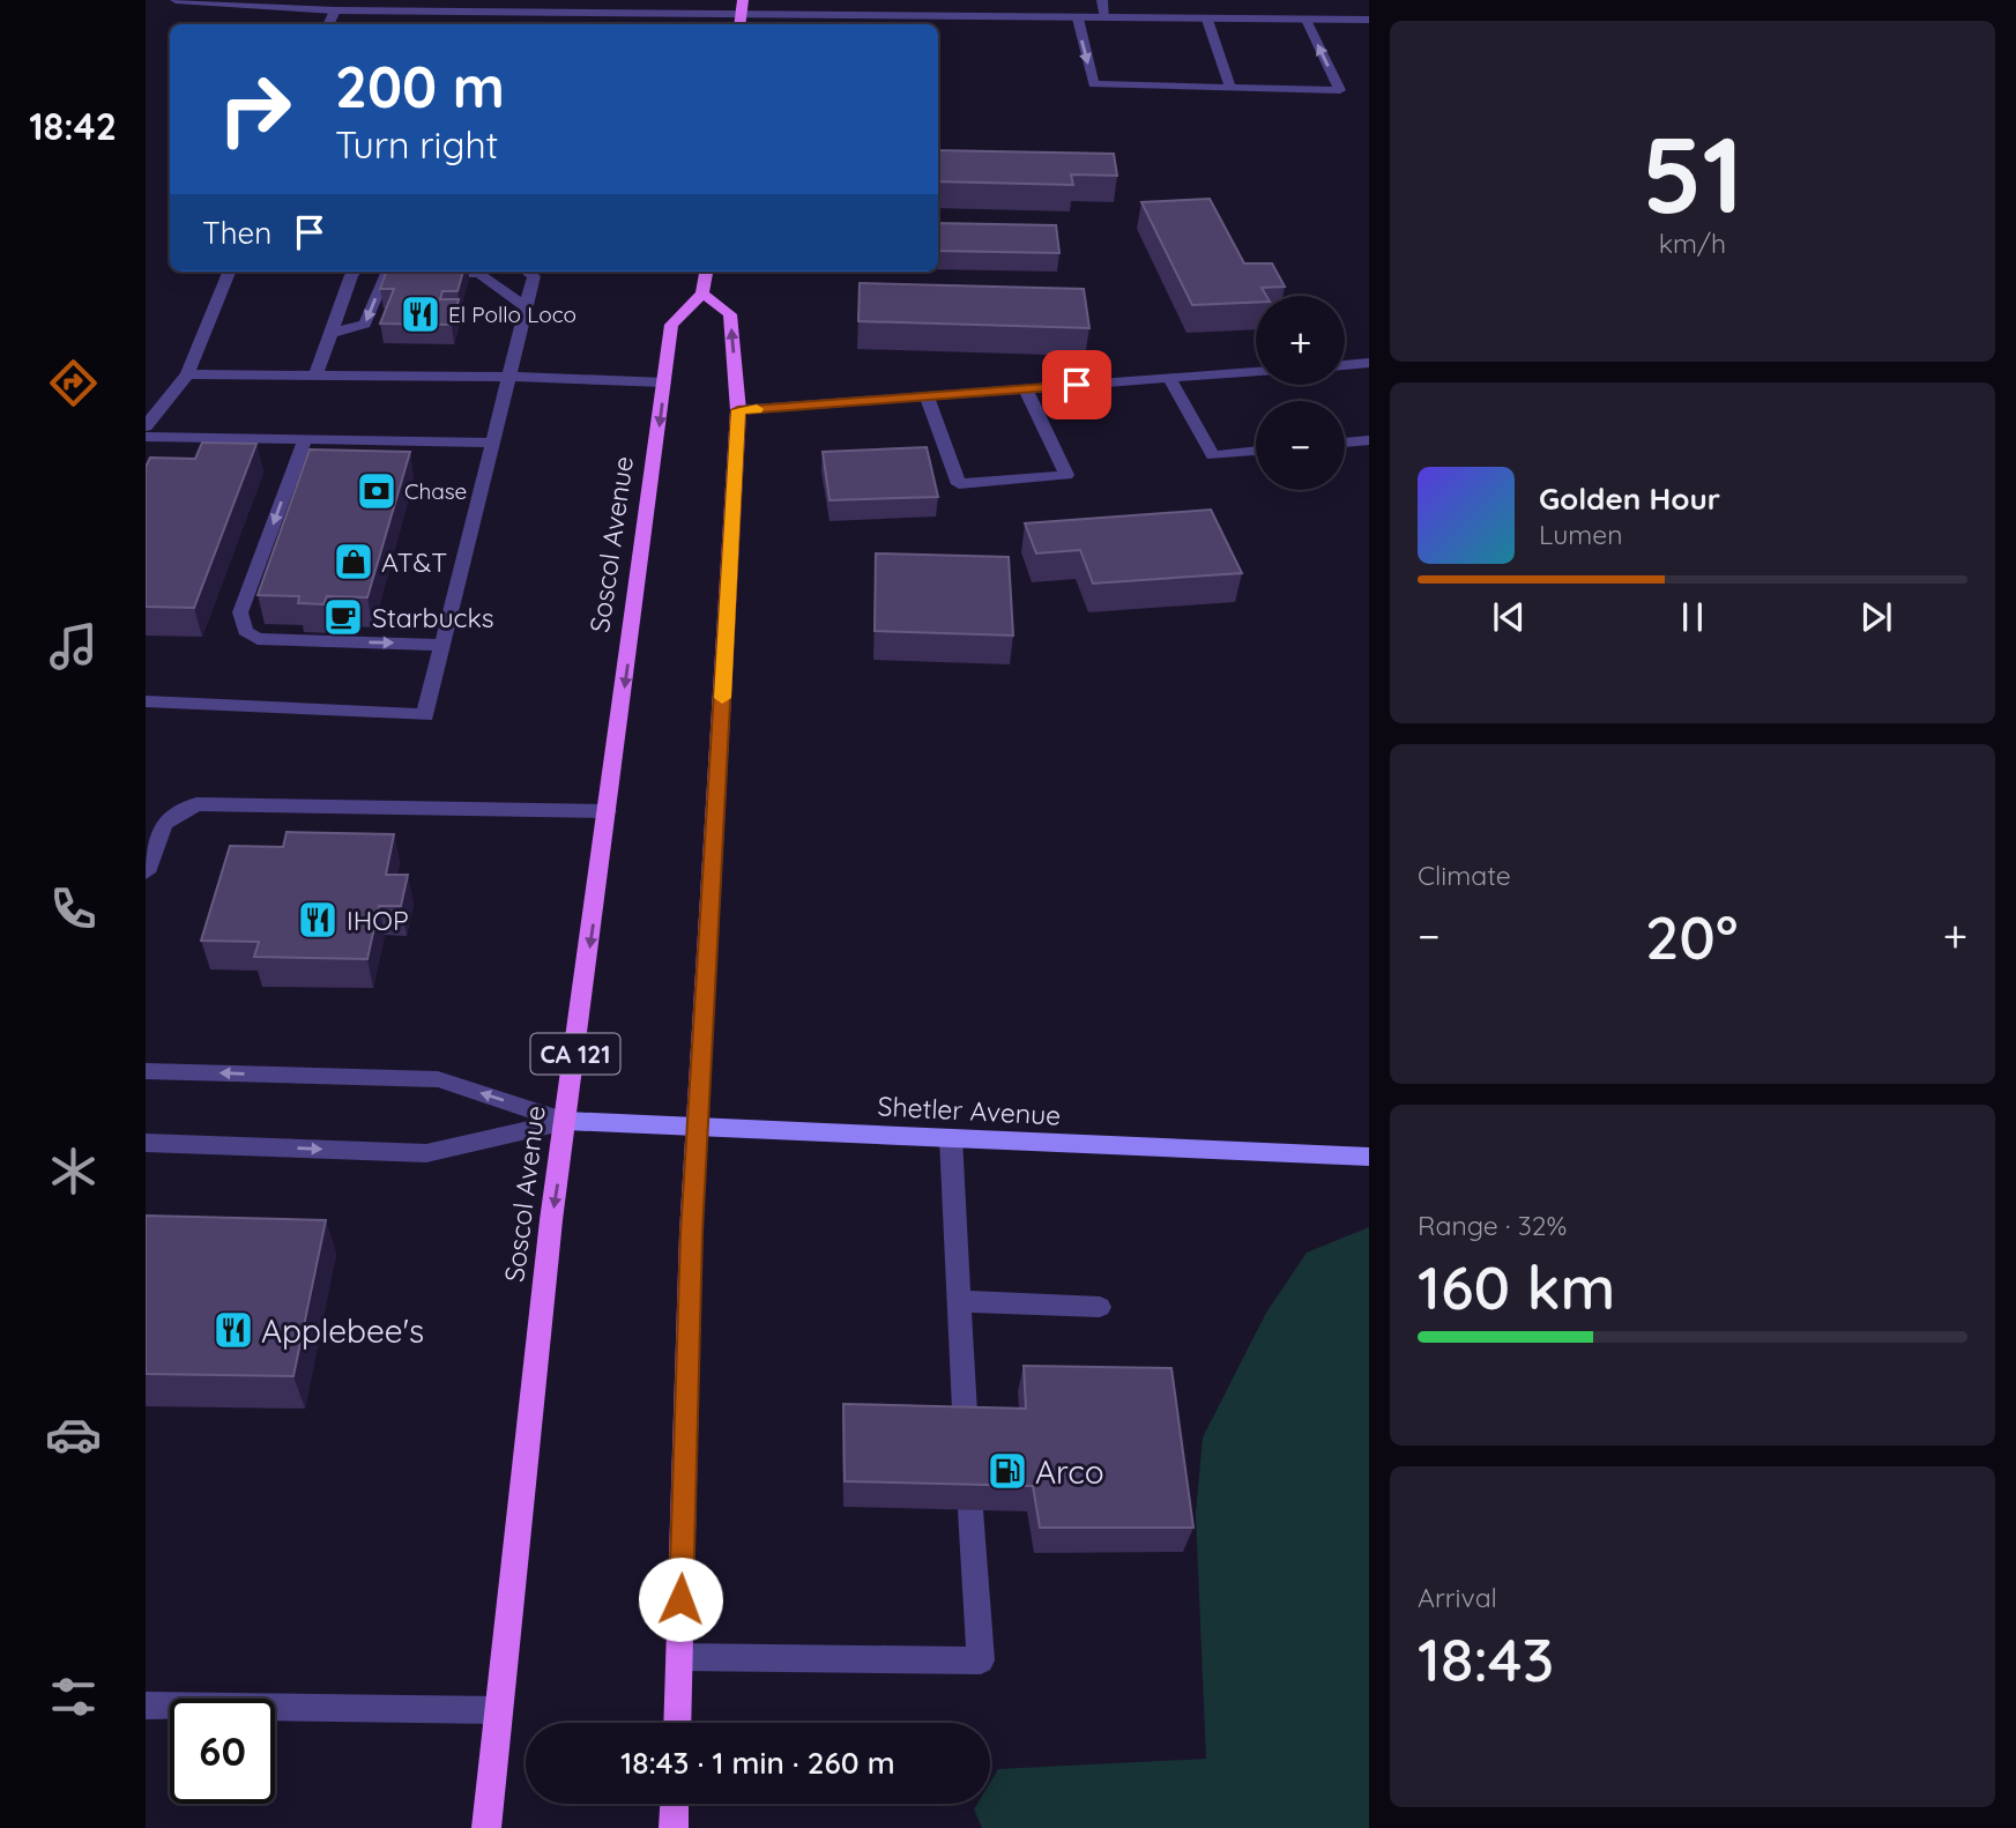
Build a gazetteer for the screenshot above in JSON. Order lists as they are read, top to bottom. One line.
{"streets":{"main road":["Soscol Avenue","CA 121"],"street":["Shetler Avenue"]},"crossings":[["Soscol Avenue","Shetler Avenue"]],"places":{"restaurant":["El Pollo Loco","IHOP","Applebee's"],"bank":["Chase"],"shop":["AT&T"],"cafe":["Starbucks"],"fuel station":["Arco"]},"page":{"tabs":"18:42","tile":[["51","km/h"],"Climate",["Range · 32%","160 km"],["Arrival","18:43"]],"turn":["200 m","Turn right"],"then":"Then","map_buttons":["+","−"],"song":["Golden Hour","Lumen"],"heat":["−","20°","+"],"limit":"60","trip":"18:43 · 1 min · 260 m"}}
